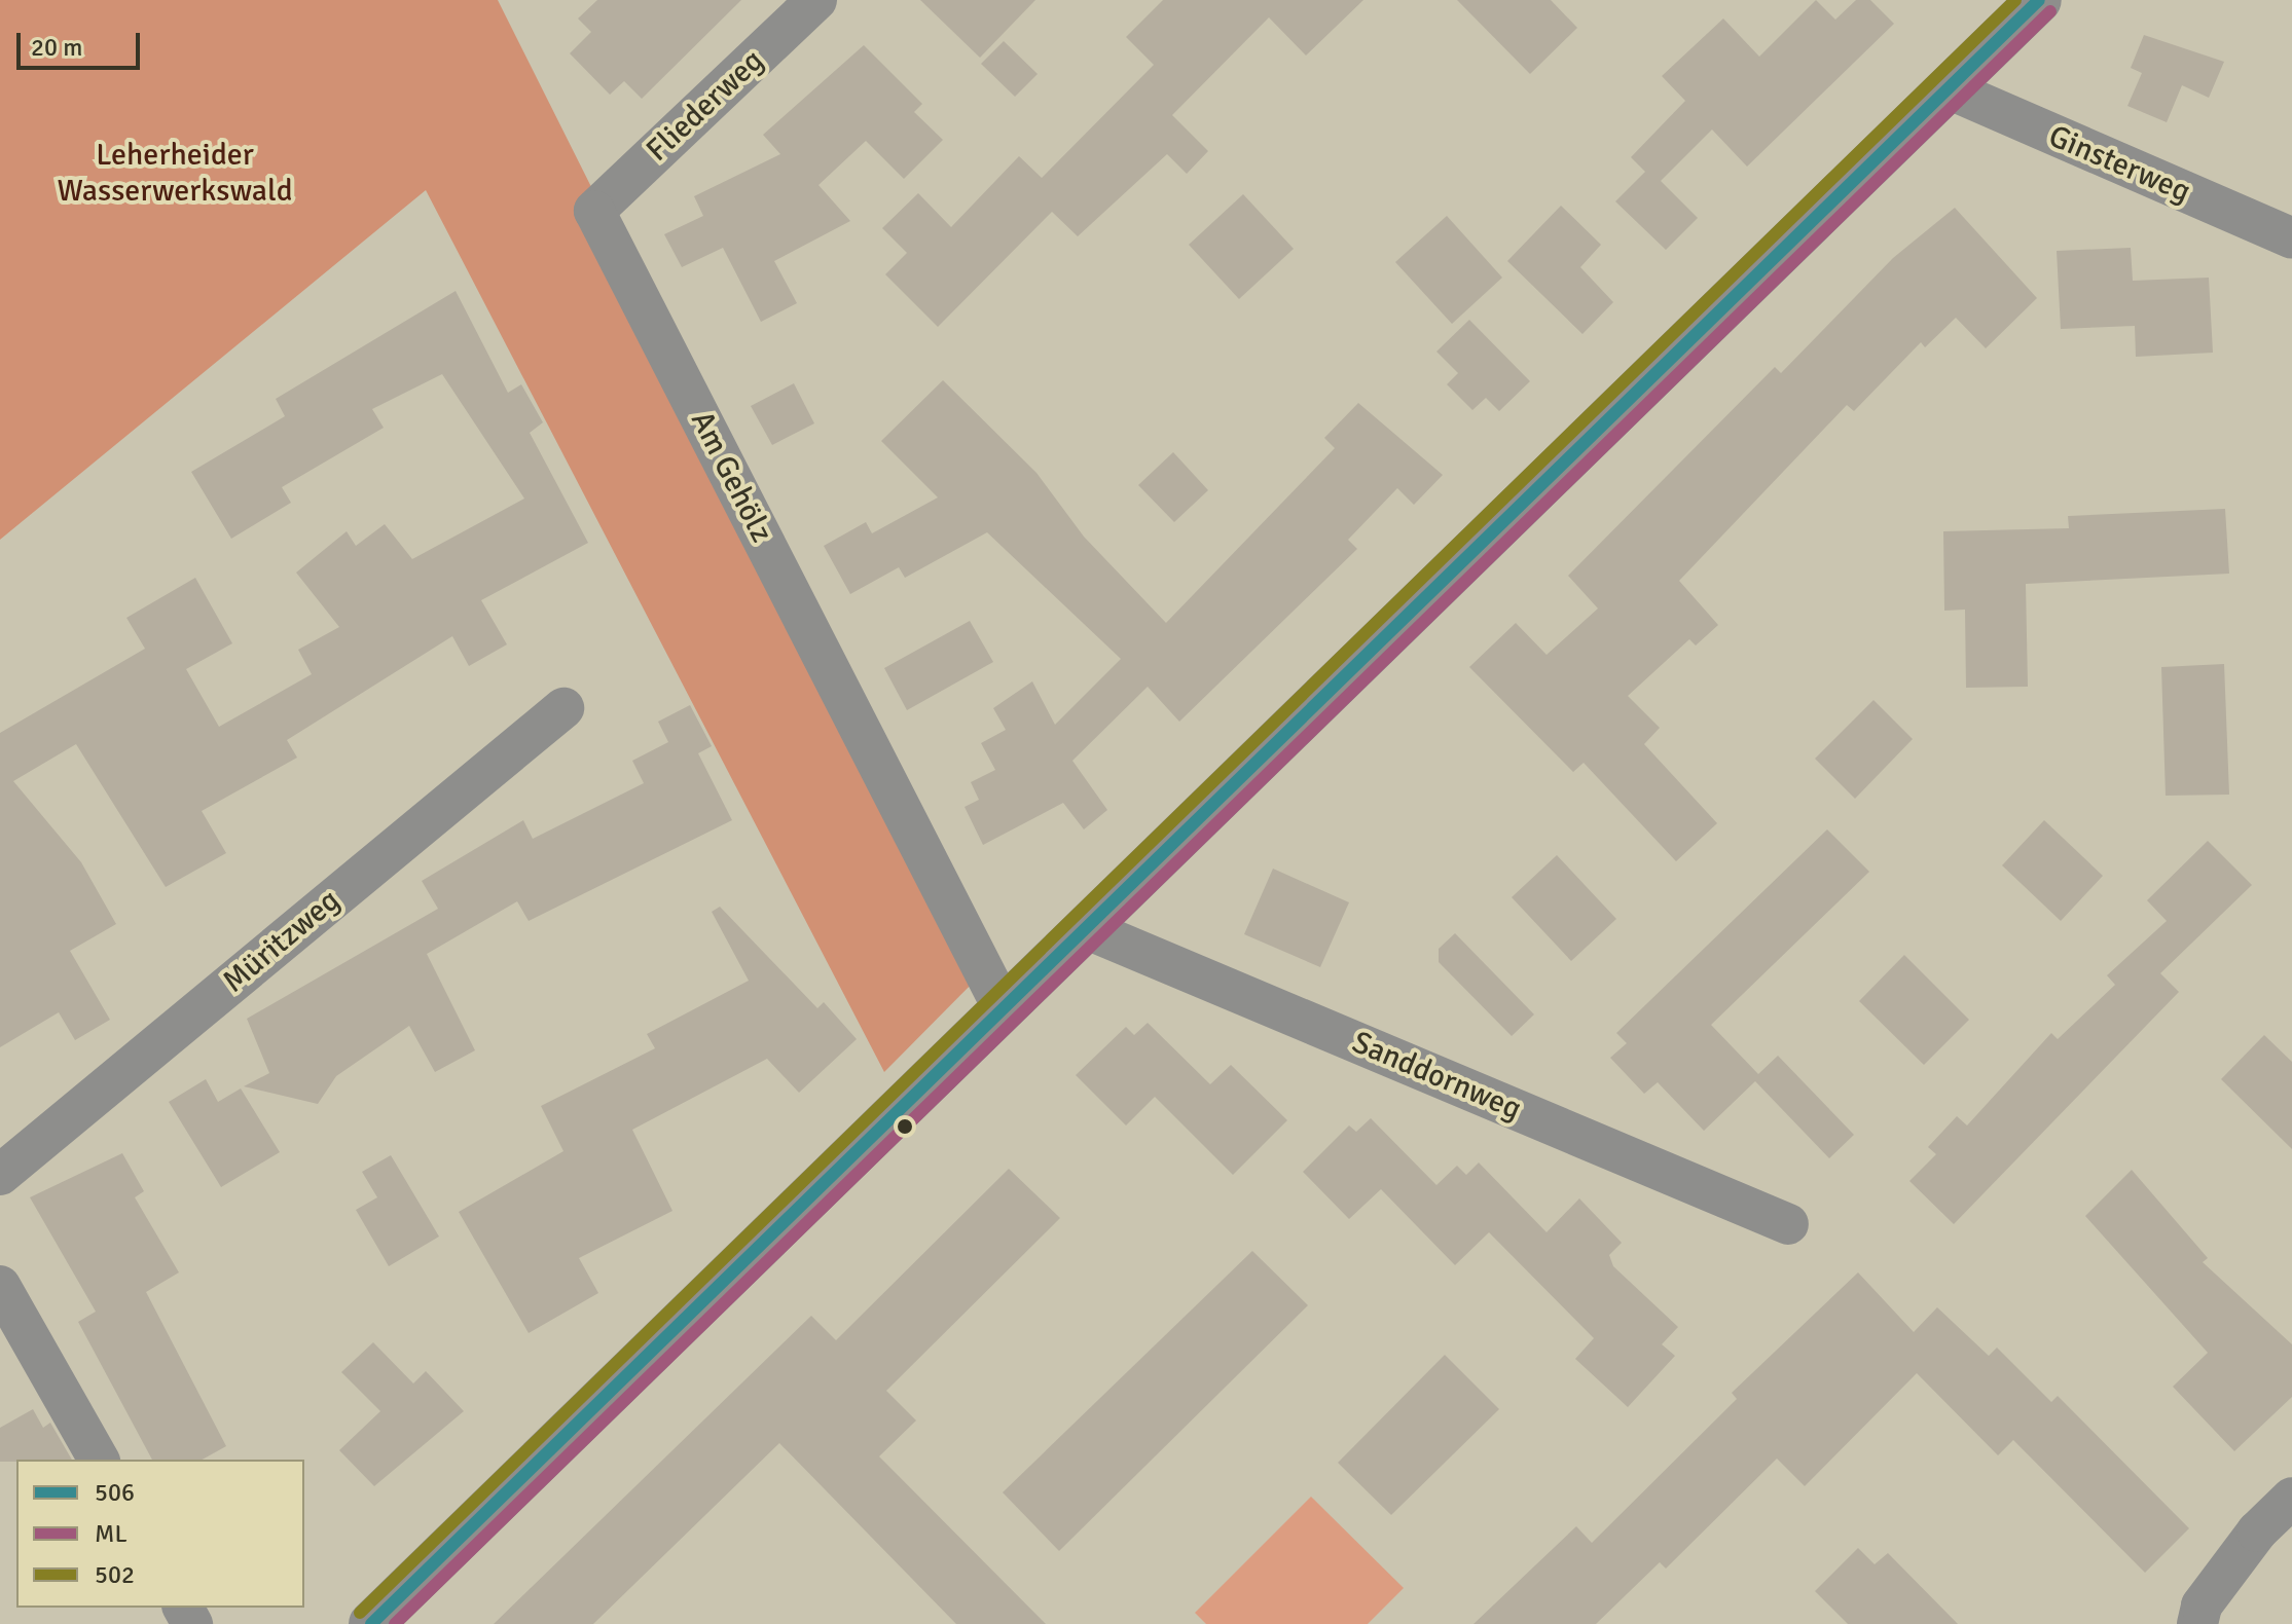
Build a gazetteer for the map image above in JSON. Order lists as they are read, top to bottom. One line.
{"streets":{"street":["Fliederweg","Ginsterweg","Am Gehölz","Müritzweg","Sanddornweg"]},"crossings":[["Fliederweg","Am Gehölz"]],"parks":["Leherheider Wasserwerkswald"],"lines":["transit line 506","transit line 502","transit line ML"],"legend":["506","ML","502"],"scale_bar":"20 m"}
